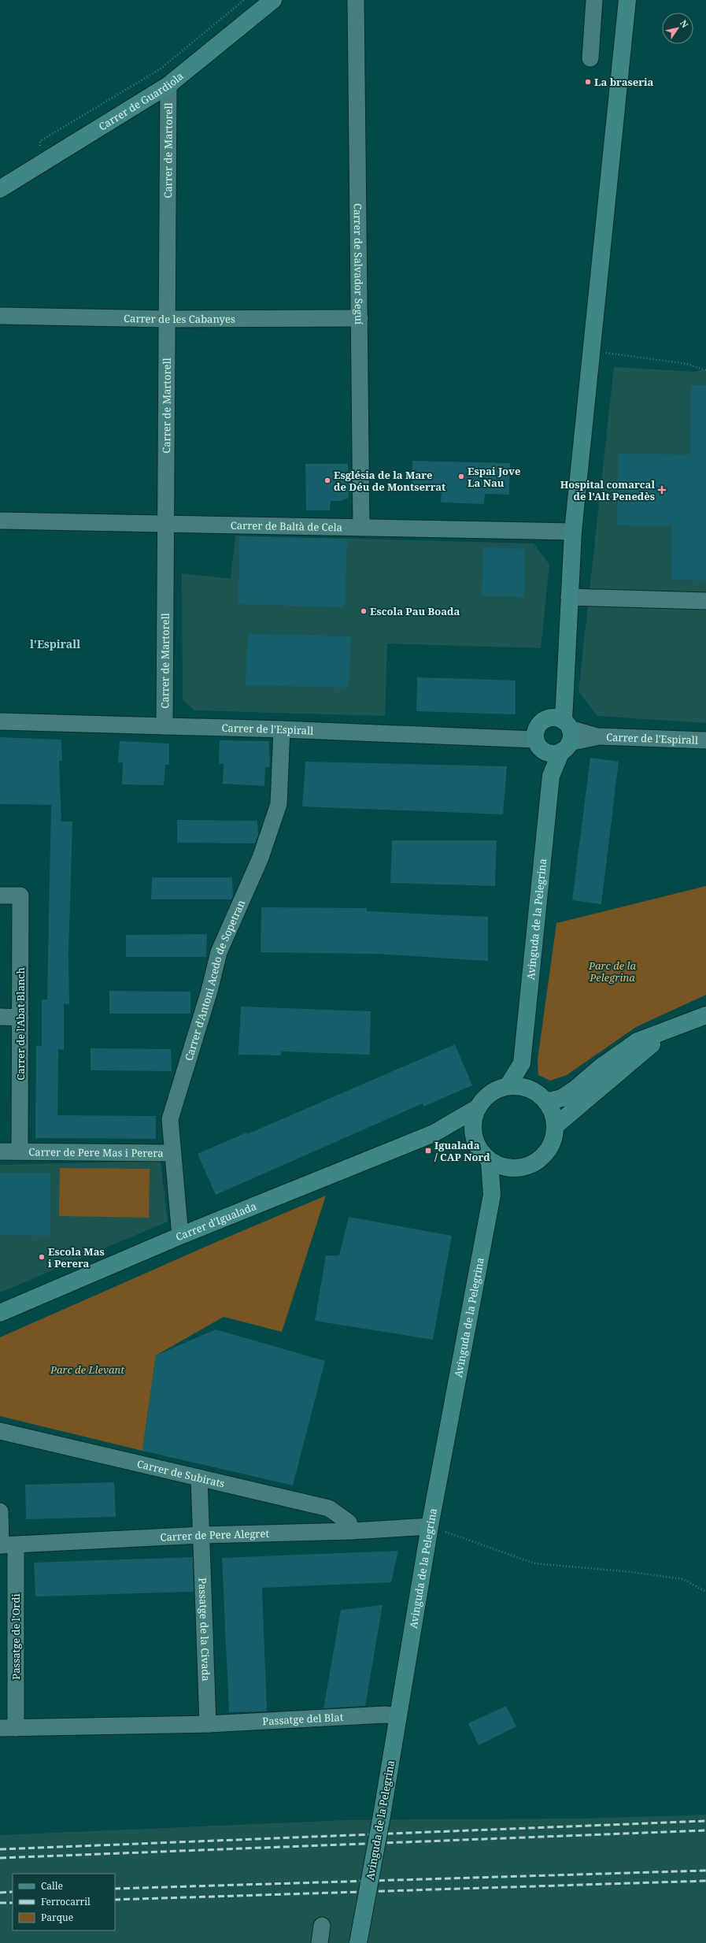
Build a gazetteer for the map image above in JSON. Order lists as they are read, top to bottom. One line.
{"streets":{"street":["Carrer de Guardiola","Carrer de Martorell","Carrer de Salvador Seguí","Carrer de les Cabanyes","Carrer de Baltà de Cela","Carrer de l'Espirall","Avinguda de la Pelegrina","Carrer d'Antoni Acedo de Sopetran","Carrer de l'Abat Blanch","Carrer de Pere Mas i Perera","Carrer d'Igualada","Carrer de Subirats","Carrer de Pere Alegret","Passatge de la Civada","Passatge de l'Ordi","Passatge del Blat"]},"crossings":[["Carrer de Guardiola","Carrer de Martorell"],["Carrer de Martorell","Carrer de les Cabanyes"],["Carrer de Martorell","Carrer de Baltà de Cela"],["Carrer de Martorell","Carrer de l'Espirall"],["Carrer de Salvador Seguí","Carrer de les Cabanyes"],["Carrer de Salvador Seguí","Carrer de Baltà de Cela"],["Carrer de l'Espirall","Avinguda de la Pelegrina"],["Carrer de l'Espirall","Carrer d'Antoni Acedo de Sopetran"],["Avinguda de la Pelegrina","Carrer d'Igualada"],["Avinguda de la Pelegrina","Carrer de Pere Alegret"],["Avinguda de la Pelegrina","Passatge del Blat"],["Carrer d'Antoni Acedo de Sopetran","Carrer de Pere Mas i Perera"],["Carrer d'Antoni Acedo de Sopetran","Carrer d'Igualada"],["Carrer de l'Abat Blanch","Carrer de Pere Mas i Perera"],["Carrer de Subirats","Carrer de Pere Alegret"],["Carrer de Subirats","Passatge de la Civada"],["Carrer de Pere Alegret","Passatge de la Civada"],["Carrer de Pere Alegret","Passatge de l'Ordi"],["Passatge de la Civada","Passatge del Blat"],["Passatge de l'Ordi","Passatge del Blat"]],"districts":["l'Espirall"],"parks":["Parc de la Pelegrina","Parc de Llevant"],"places":{"other":["La braseria","Espai Jove La Nau","Església de la Mare de Déu de Montserrat","Escola Pau Boada","Escola Mas i Perera"],"health":["Hospital comarcal de l'Alt Penedès"],"transit":["Igualada / CAP Nord"]},"legend":["Calle","Ferrocarril","Parque"],"north":"top right"}
